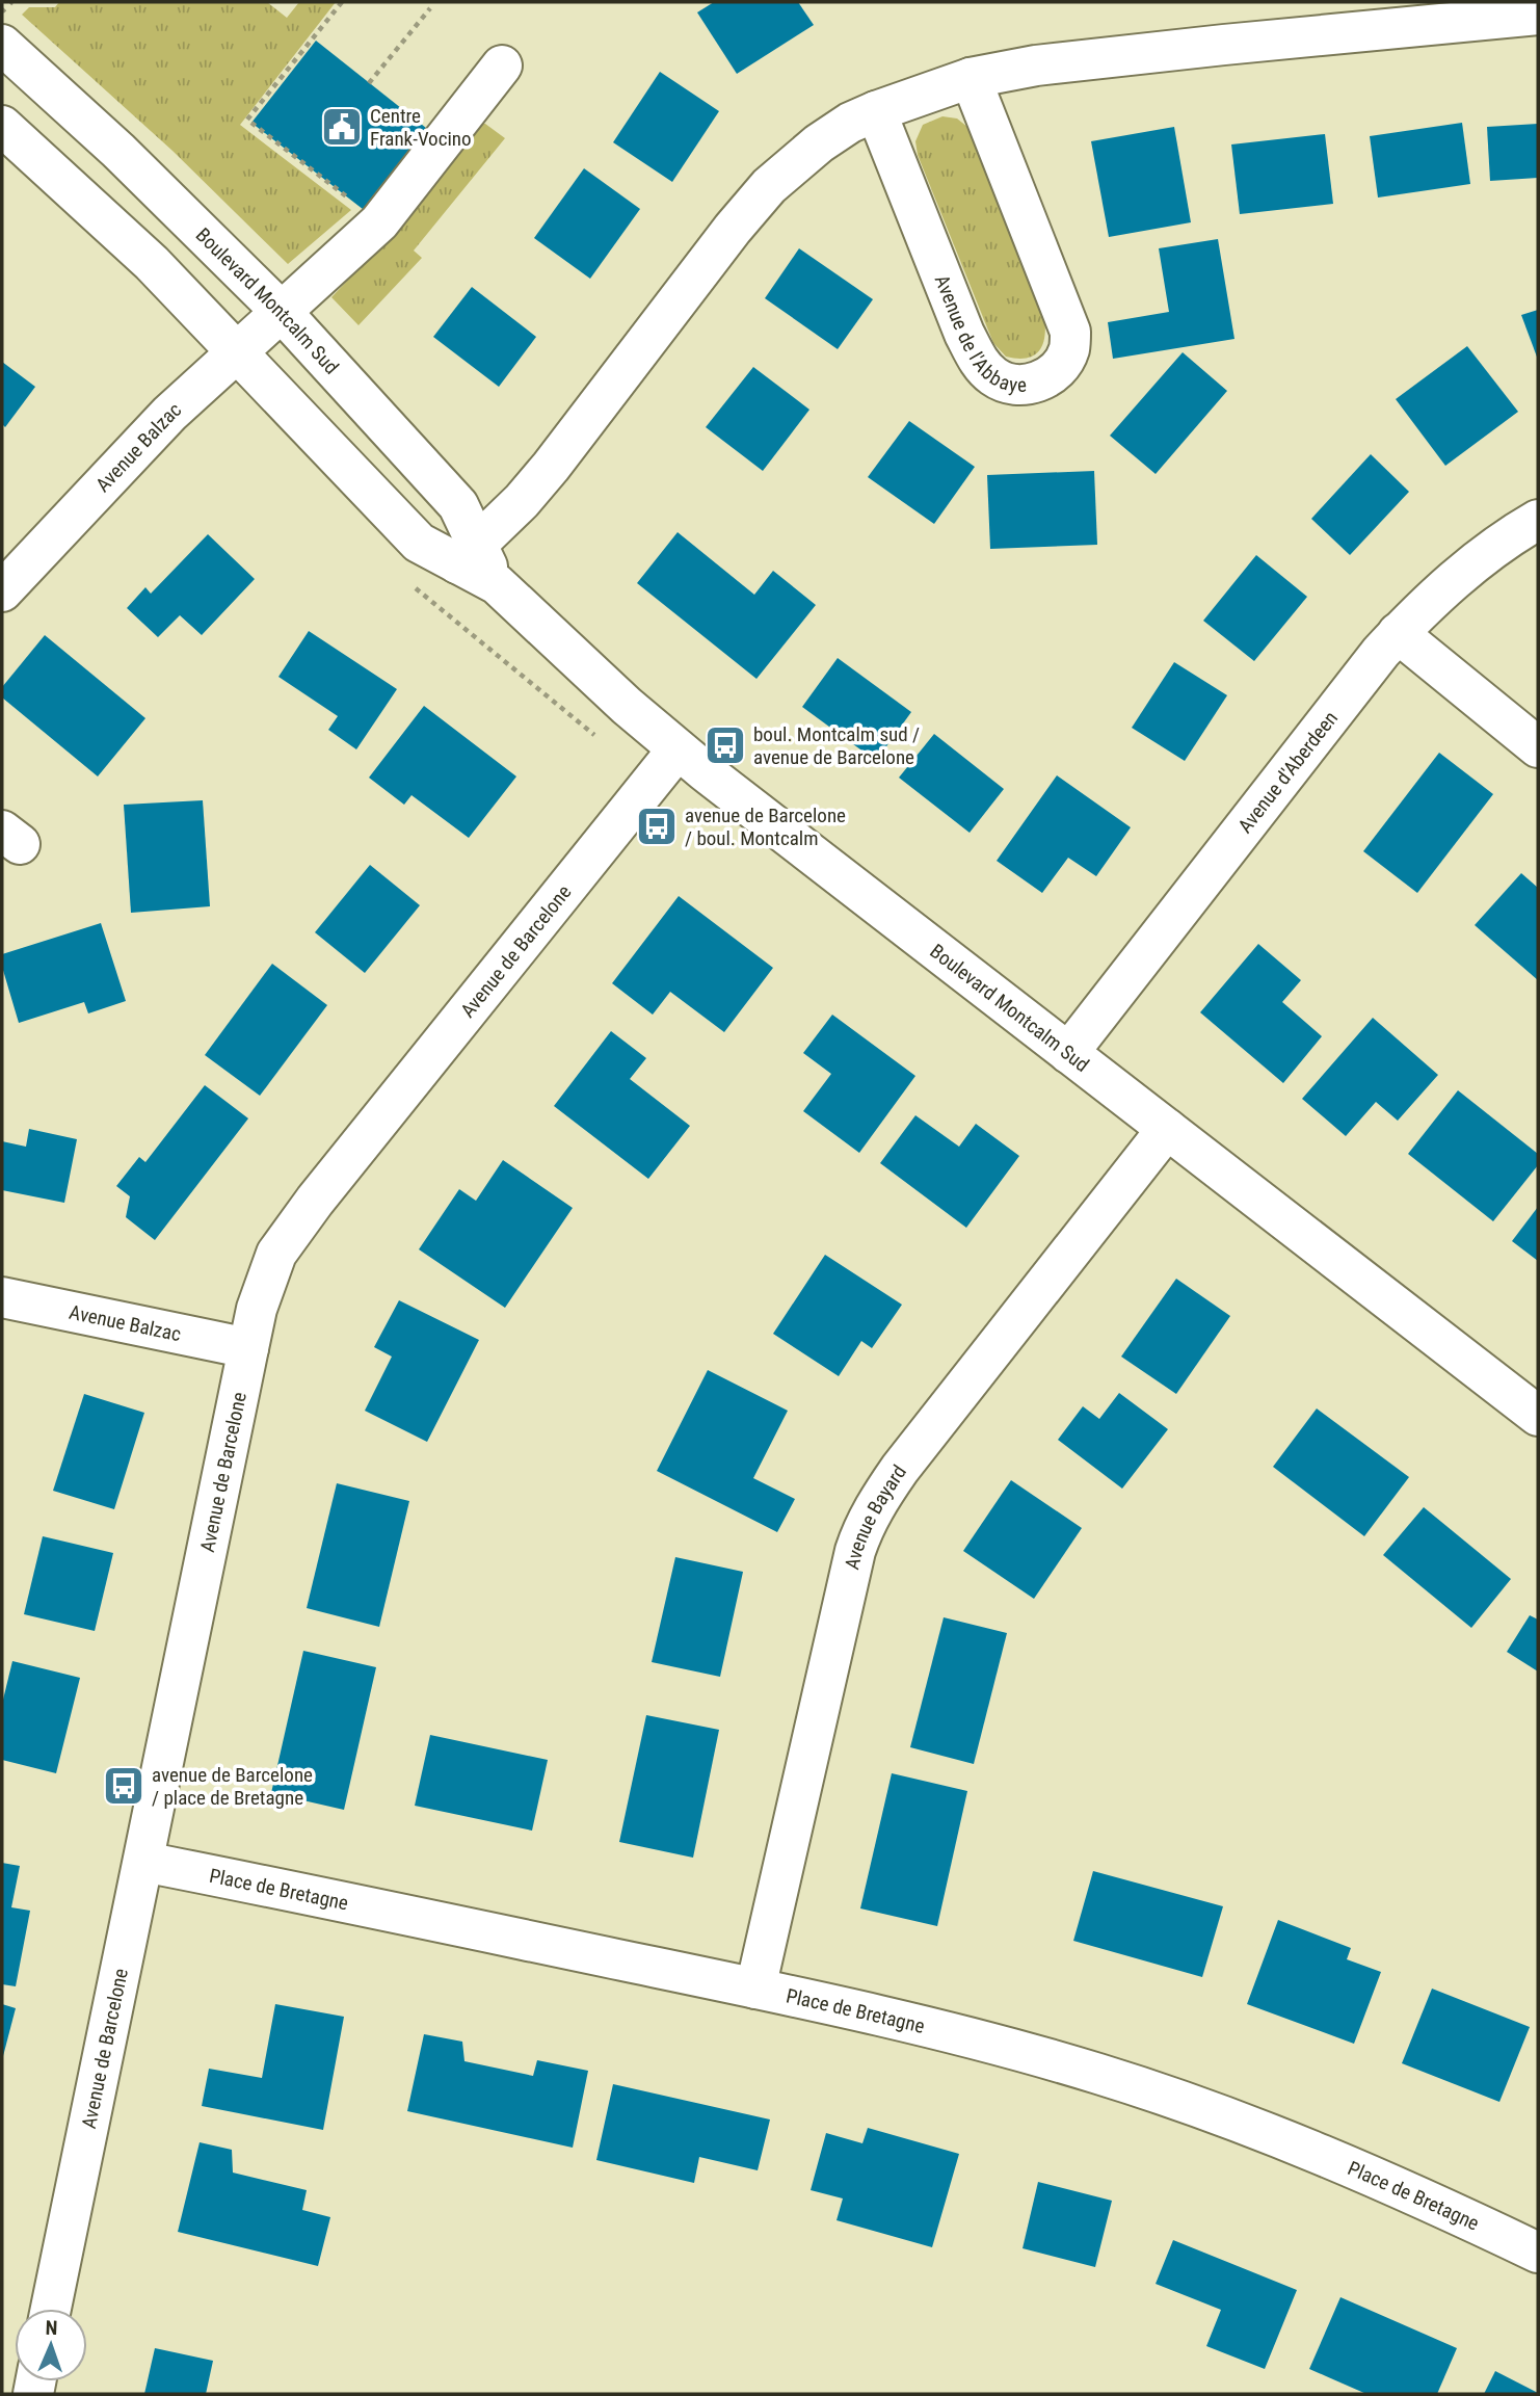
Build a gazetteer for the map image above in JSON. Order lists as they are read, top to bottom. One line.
{"streets":{"street":["Boulevard Montcalm Sud","Avenue de l'Abbaye","Avenue Balzac","Avenue d'Aberdeen","Avenue de Barcelone","Avenue Bayard","Place de Bretagne"]},"crossings":[["Boulevard Montcalm Sud","Avenue Balzac"],["Boulevard Montcalm Sud","Avenue d'Aberdeen"],["Boulevard Montcalm Sud","Avenue de Barcelone"],["Boulevard Montcalm Sud","Avenue Bayard"],["Avenue Balzac","Avenue de Barcelone"],["Avenue de Barcelone","Place de Bretagne"],["Avenue Bayard","Place de Bretagne"]],"places":{"public building":["Centre Frank-Vocino"],"bus stop":["boul. Montcalm sud / avenue de Barcelone","avenue de Barcelone / boul. Montcalm","avenue de Barcelone / place de Bretagne"]},"north":"top"}
